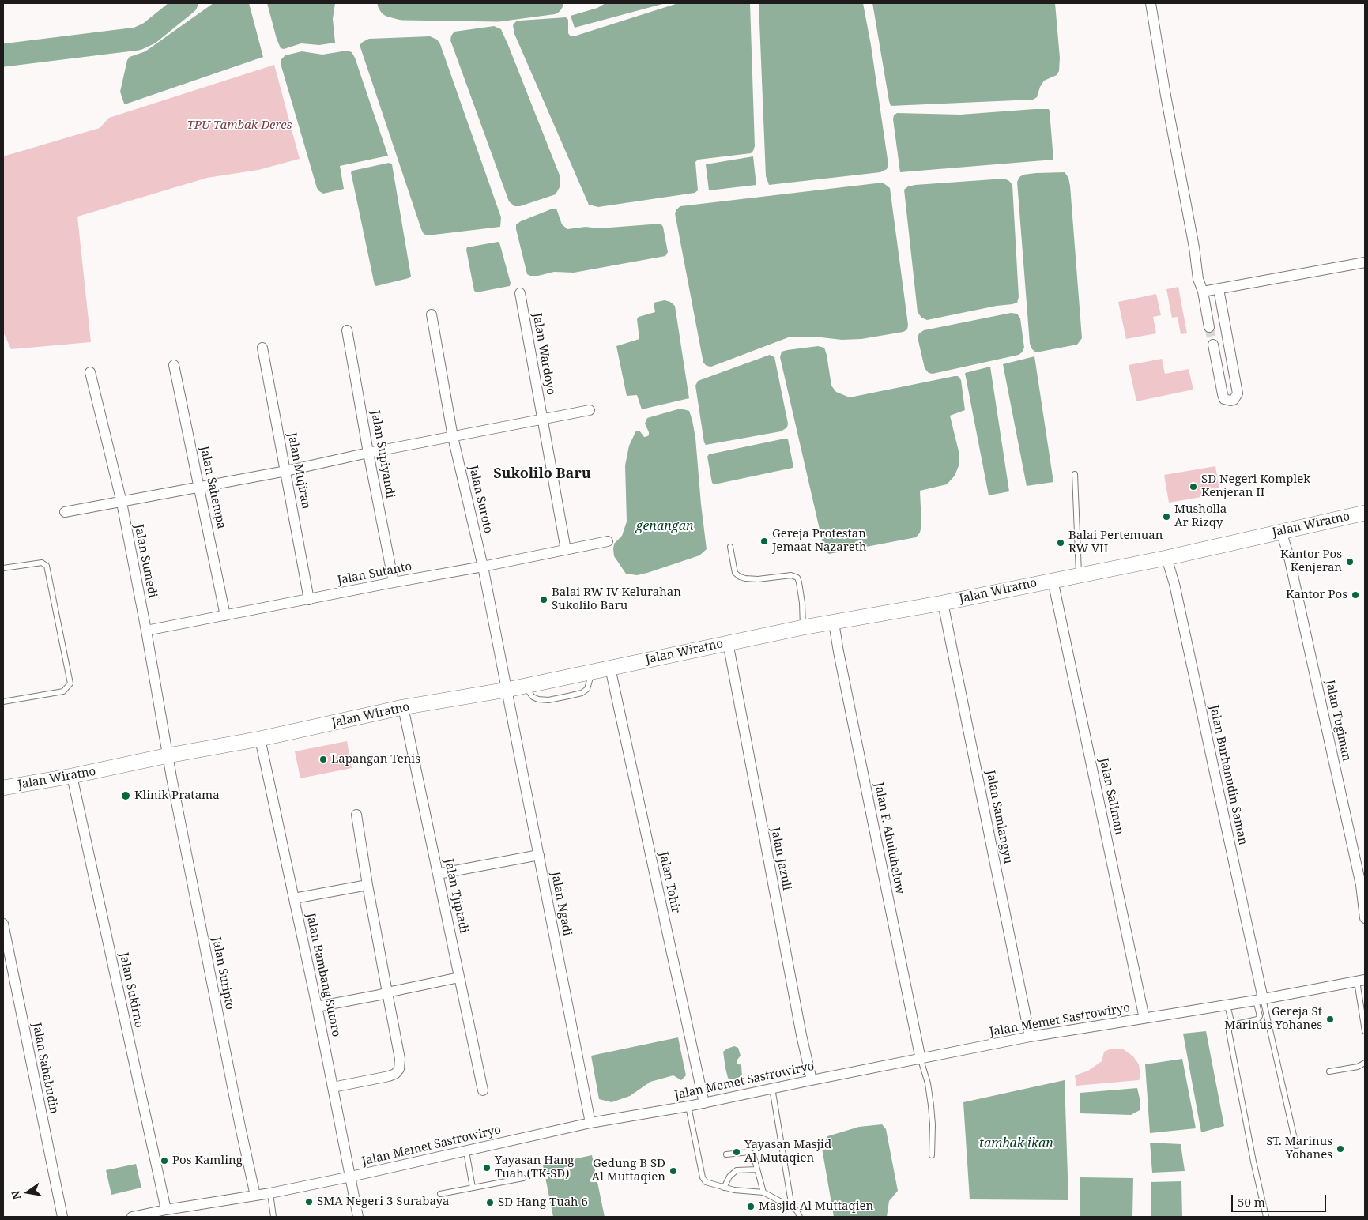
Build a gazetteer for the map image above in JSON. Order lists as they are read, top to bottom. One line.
{"streets":{"main road":["Jalan Wiratno"],"street":["Jalan Wardoyo","Jalan Supiyandi","Jalan Mujiran","Jalan Sahempa","Jalan Suroto","Jalan Sumedi","Jalan Sutanto","Jalan Tugiman","Jalan Burhanudin Saman","Jalan Saliman","Jalan Samlangyu","Jalan F. Ahuluheluw","Jalan Jazuli","Jalan Tohir","Jalan Tjiptadi","Jalan Ngadi","Jalan Suripto","Jalan Bambang Sutoro","Jalan Sukirno","Jalan Memet Sastrowiryo","Jalan Sahabudin"]},"crossings":[["Jalan Wardoyo","Jalan Sutanto"],["Jalan Supiyandi","Jalan Sutanto"],["Jalan Mujiran","Jalan Sutanto"],["Jalan Sahempa","Jalan Sutanto"],["Jalan Suroto","Jalan Wiratno"],["Jalan Suroto","Jalan Sutanto"],["Jalan Suroto","Jalan Ngadi"],["Jalan Wiratno","Jalan Sumedi"],["Jalan Wiratno","Jalan Tugiman"],["Jalan Wiratno","Jalan Burhanudin Saman"],["Jalan Wiratno","Jalan Saliman"],["Jalan Wiratno","Jalan Samlangyu"],["Jalan Wiratno","Jalan F. Ahuluheluw"],["Jalan Wiratno","Jalan Jazuli"],["Jalan Wiratno","Jalan Tohir"],["Jalan Wiratno","Jalan Tjiptadi"],["Jalan Wiratno","Jalan Ngadi"],["Jalan Wiratno","Jalan Suripto"],["Jalan Wiratno","Jalan Bambang Sutoro"],["Jalan Wiratno","Jalan Sukirno"],["Jalan Sumedi","Jalan Sutanto"],["Jalan Sumedi","Jalan Suripto"],["Jalan Burhanudin Saman","Jalan Memet Sastrowiryo"],["Jalan Saliman","Jalan Memet Sastrowiryo"],["Jalan Samlangyu","Jalan Memet Sastrowiryo"],["Jalan F. Ahuluheluw","Jalan Memet Sastrowiryo"],["Jalan Jazuli","Jalan Memet Sastrowiryo"],["Jalan Tohir","Jalan Memet Sastrowiryo"],["Jalan Ngadi","Jalan Memet Sastrowiryo"],["Jalan Suripto","Jalan Memet Sastrowiryo"],["Jalan Bambang Sutoro","Jalan Memet Sastrowiryo"],["Jalan Sukirno","Jalan Memet Sastrowiryo"]],"districts":["Sukolilo Baru"],"water":["genangan","tambak ikan"],"parks":["TPU Tambak Deres"],"places":["SD Negeri Komplek Kenjeran II","Musholla Ar Rizqy","Gereja Protestan Jemaat Nazareth","Balai Pertemuan RW VII","Kantor Pos Kenjeran","Kantor Pos","Balai RW IV Kelurahan Sukolilo Baru","Lapangan Tenis","Klinik Pratama","Gereja St Marinus Yohanes","ST. Marinus Yohanes","Yayasan Masjid Al Mutaqien","Pos Kamling","Yayasan Hang Tuah (TK-SD)","Gedung B SD Al Muttaqien","SMA Negeri 3 Surabaya","SD Hang Tuah 6","Masjid Al Muttaqien"],"scale_bar":"50 m","north":"left"}
